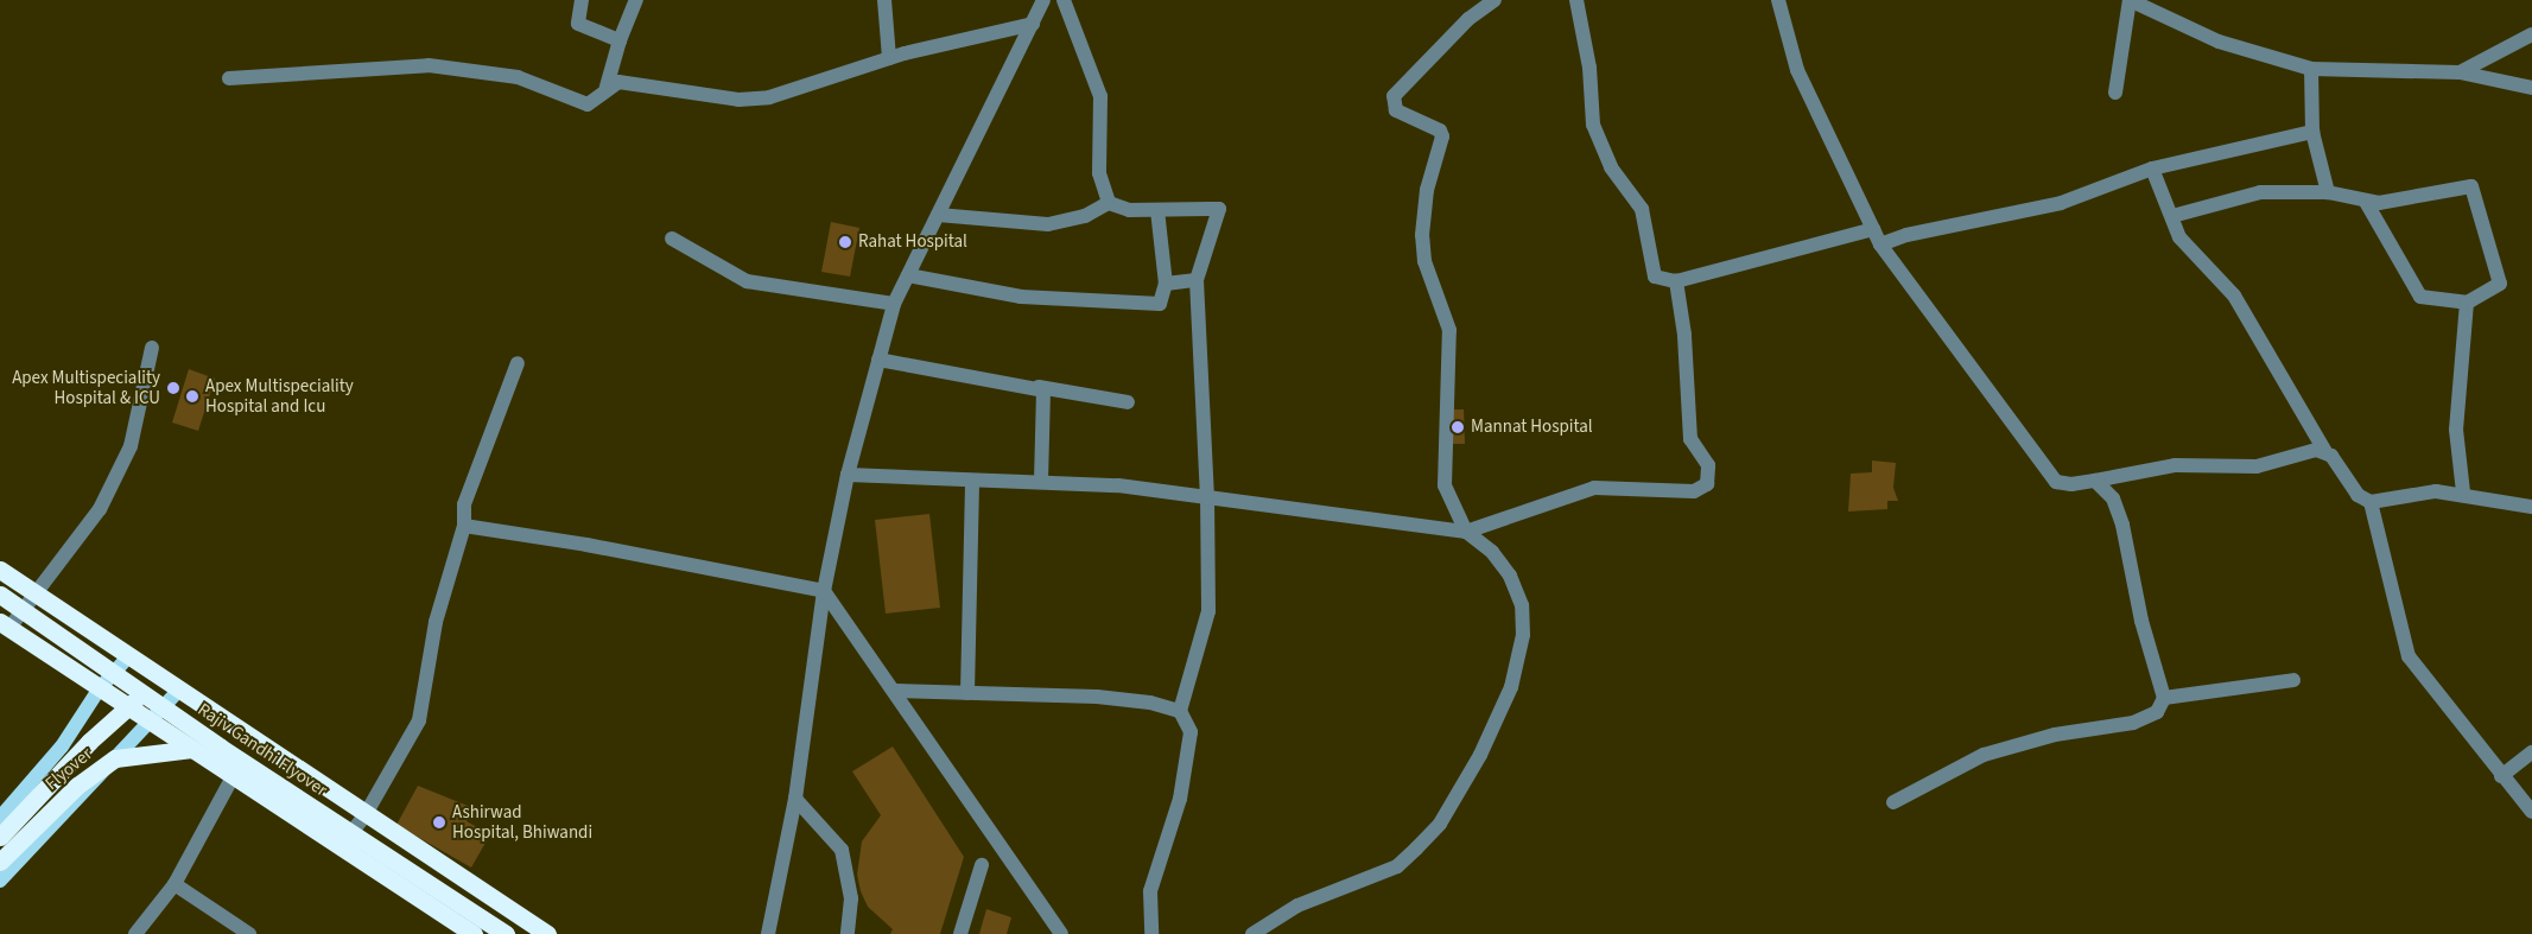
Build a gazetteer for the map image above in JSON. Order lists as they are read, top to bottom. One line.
{"streets":{"highway":["Rajiv Gandhi Flyover","Flyover"]},"crossings":[["Rajiv Gandhi Flyover","Flyover"]],"places":["Rahat Hospital","Apex Multispeciality Hospital & ICU","Apex Multispeciality Hospital and Icu","Mannat Hospital","Ashirwad Hospital, Bhiwandi"]}
